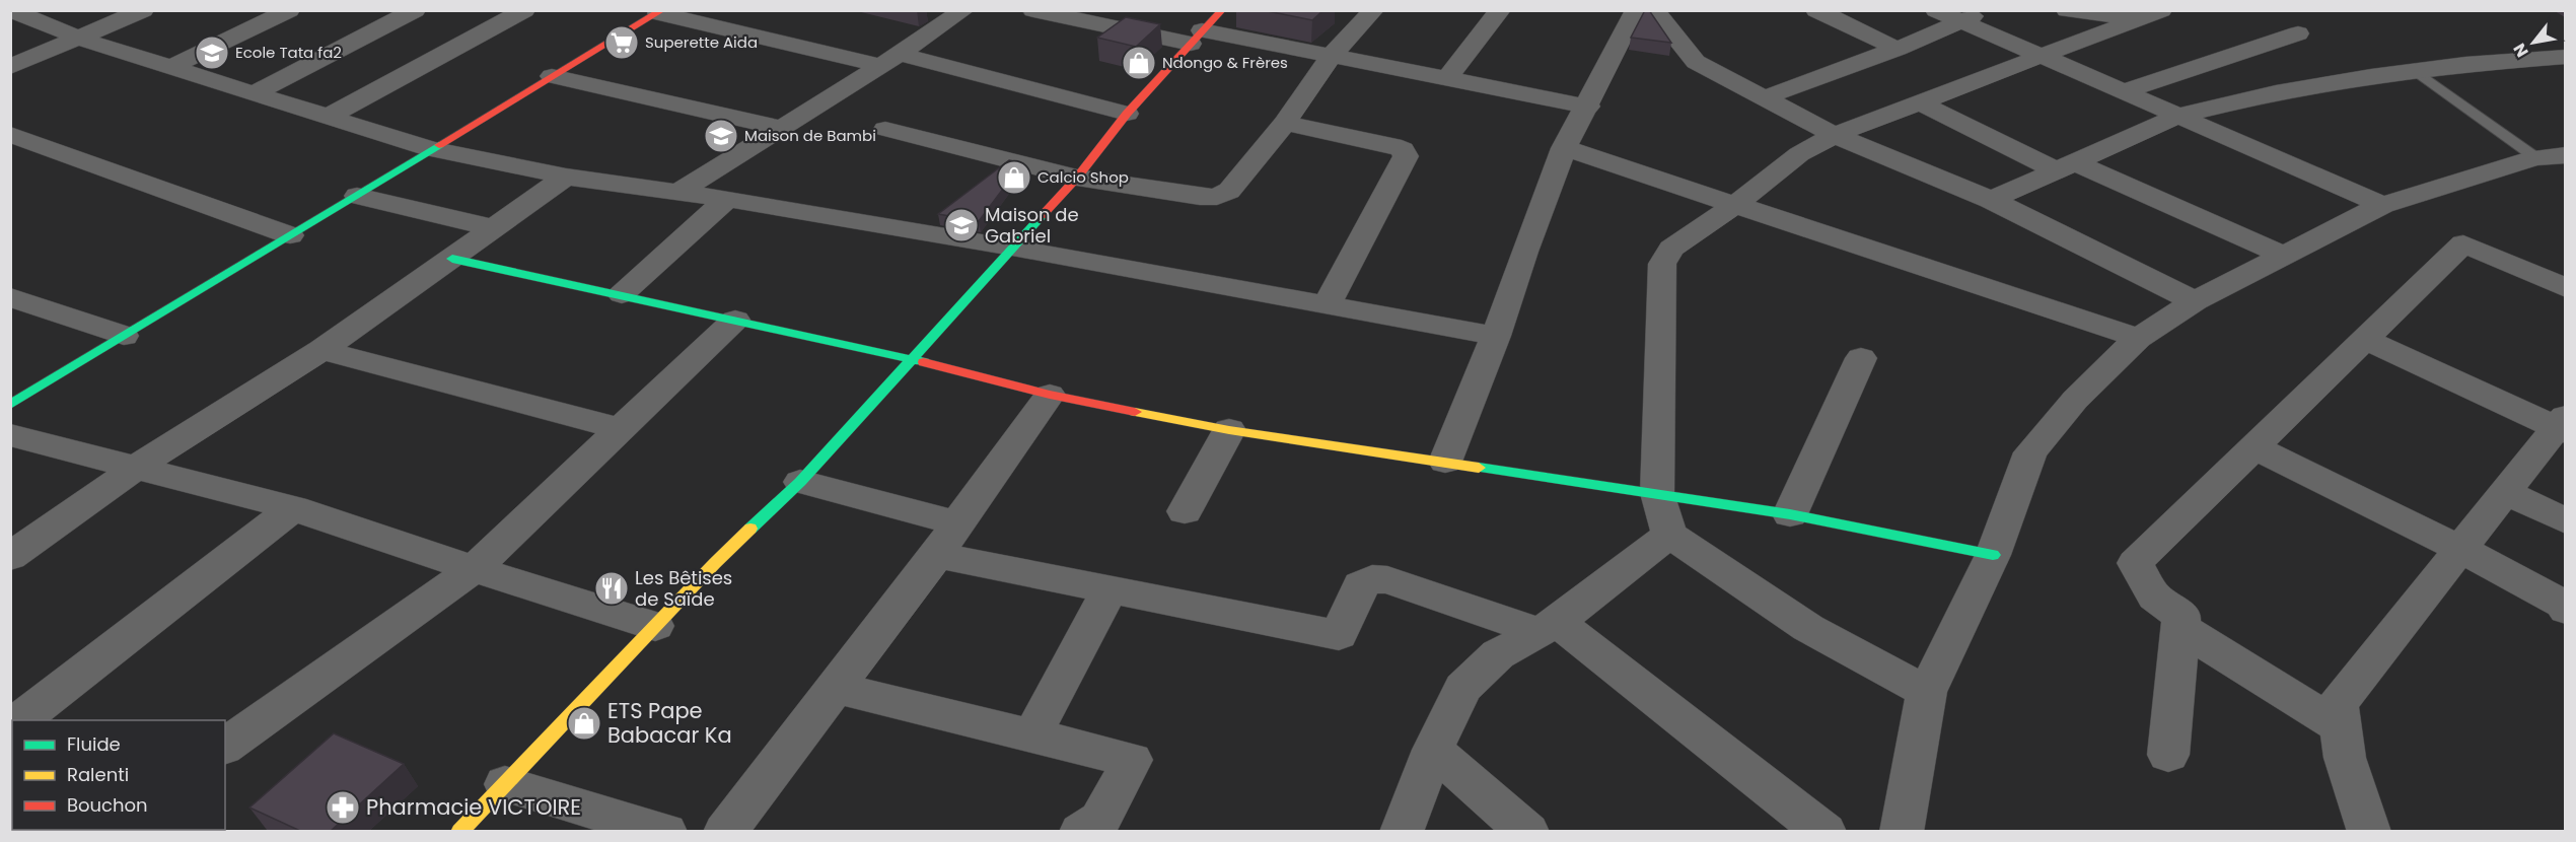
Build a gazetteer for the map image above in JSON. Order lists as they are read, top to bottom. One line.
{"places":{"supermarket":["Superette Aida"],"school or university":["Ecole Tata fa2","Maison de Bambi","Maison de Gabriel"],"shop":["Ndongo & Frères","Calcio Shop","ETS Pape Babacar Ka"],"restaurant":["Les Bêtises de Saïde"],"pharmacy":["Pharmacie VICTOIRE"]},"legend":["Fluide","Ralenti","Bouchon"],"north":"bottom left"}
